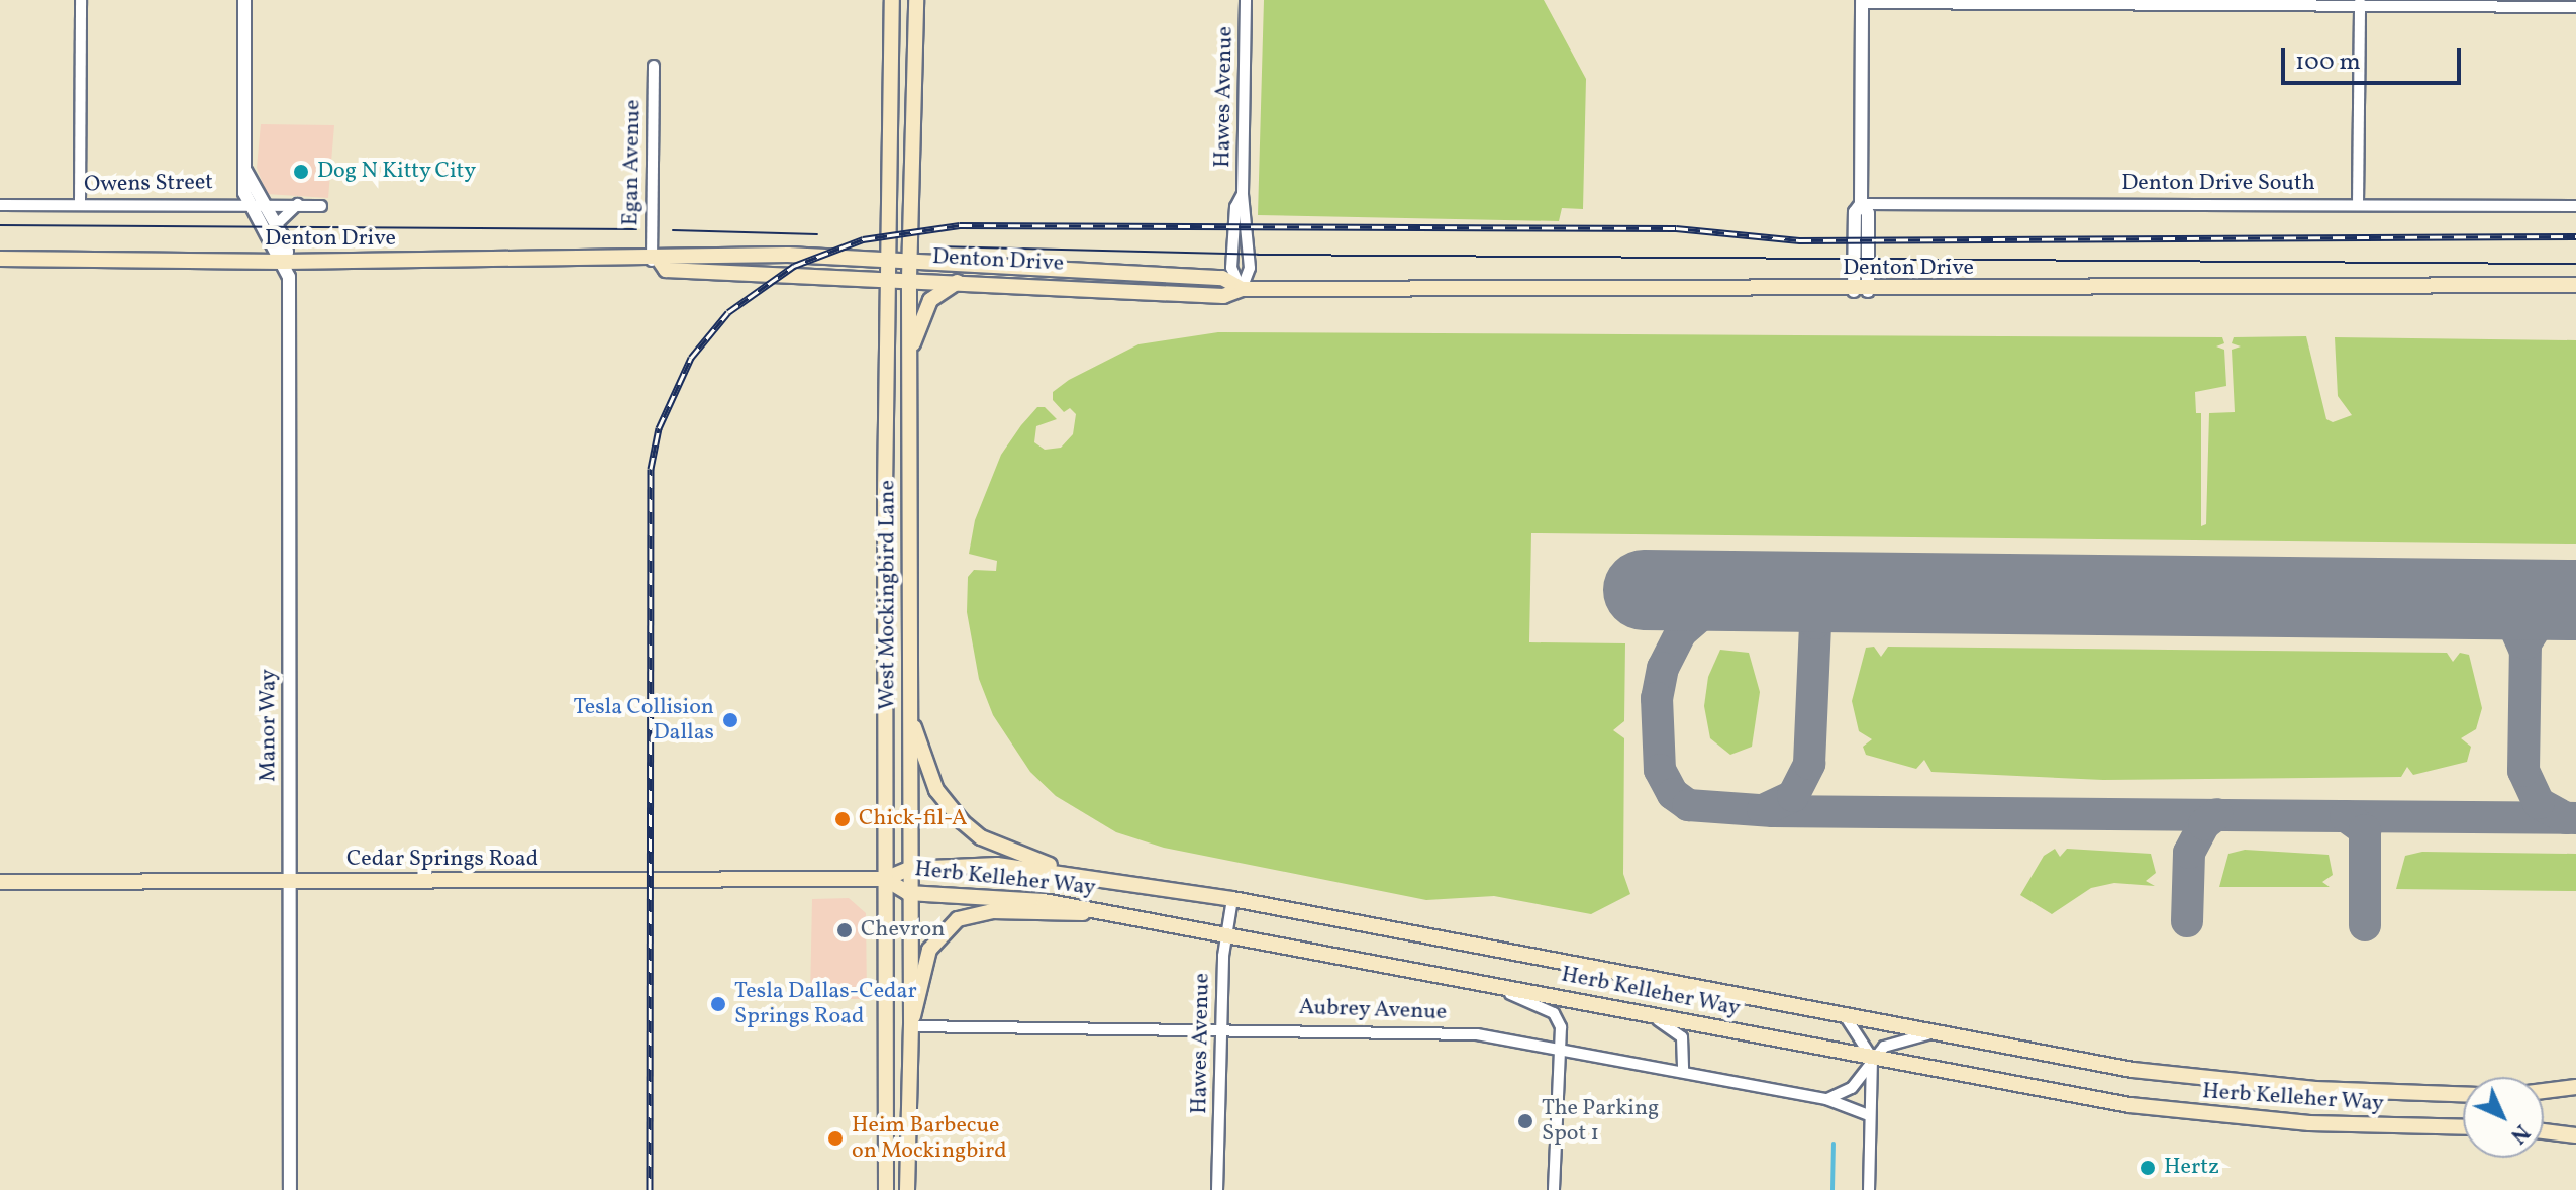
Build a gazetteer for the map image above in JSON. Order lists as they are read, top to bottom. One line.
{"streets":{"main road":["Denton Drive","West Mockingbird Lane","Cedar Springs Road","Herb Kelleher Way"],"street":["Hawes Avenue","Egan Avenue","Owens Street","Denton Drive South","Manor Way","Aubrey Avenue"]},"crossings":[["Hawes Avenue","Denton Drive"],["Hawes Avenue","Herb Kelleher Way"],["Hawes Avenue","Aubrey Avenue"],["Egan Avenue","Denton Drive"],["Owens Street","Manor Way"],["Denton Drive","West Mockingbird Lane"],["Denton Drive","Manor Way"],["West Mockingbird Lane","Cedar Springs Road"],["West Mockingbird Lane","Herb Kelleher Way"],["West Mockingbird Lane","Aubrey Avenue"],["Manor Way","Cedar Springs Road"],["Cedar Springs Road","Herb Kelleher Way"]],"places":["Dog N Kitty City","Tesla Collision Dallas","Chick-fil-A","Chevron","Tesla Dallas-Cedar Springs Road","The Parking Spot 1","Heim Barbecue on Mockingbird","Hertz"],"scale_bar":"100 m","north":"bottom right"}
